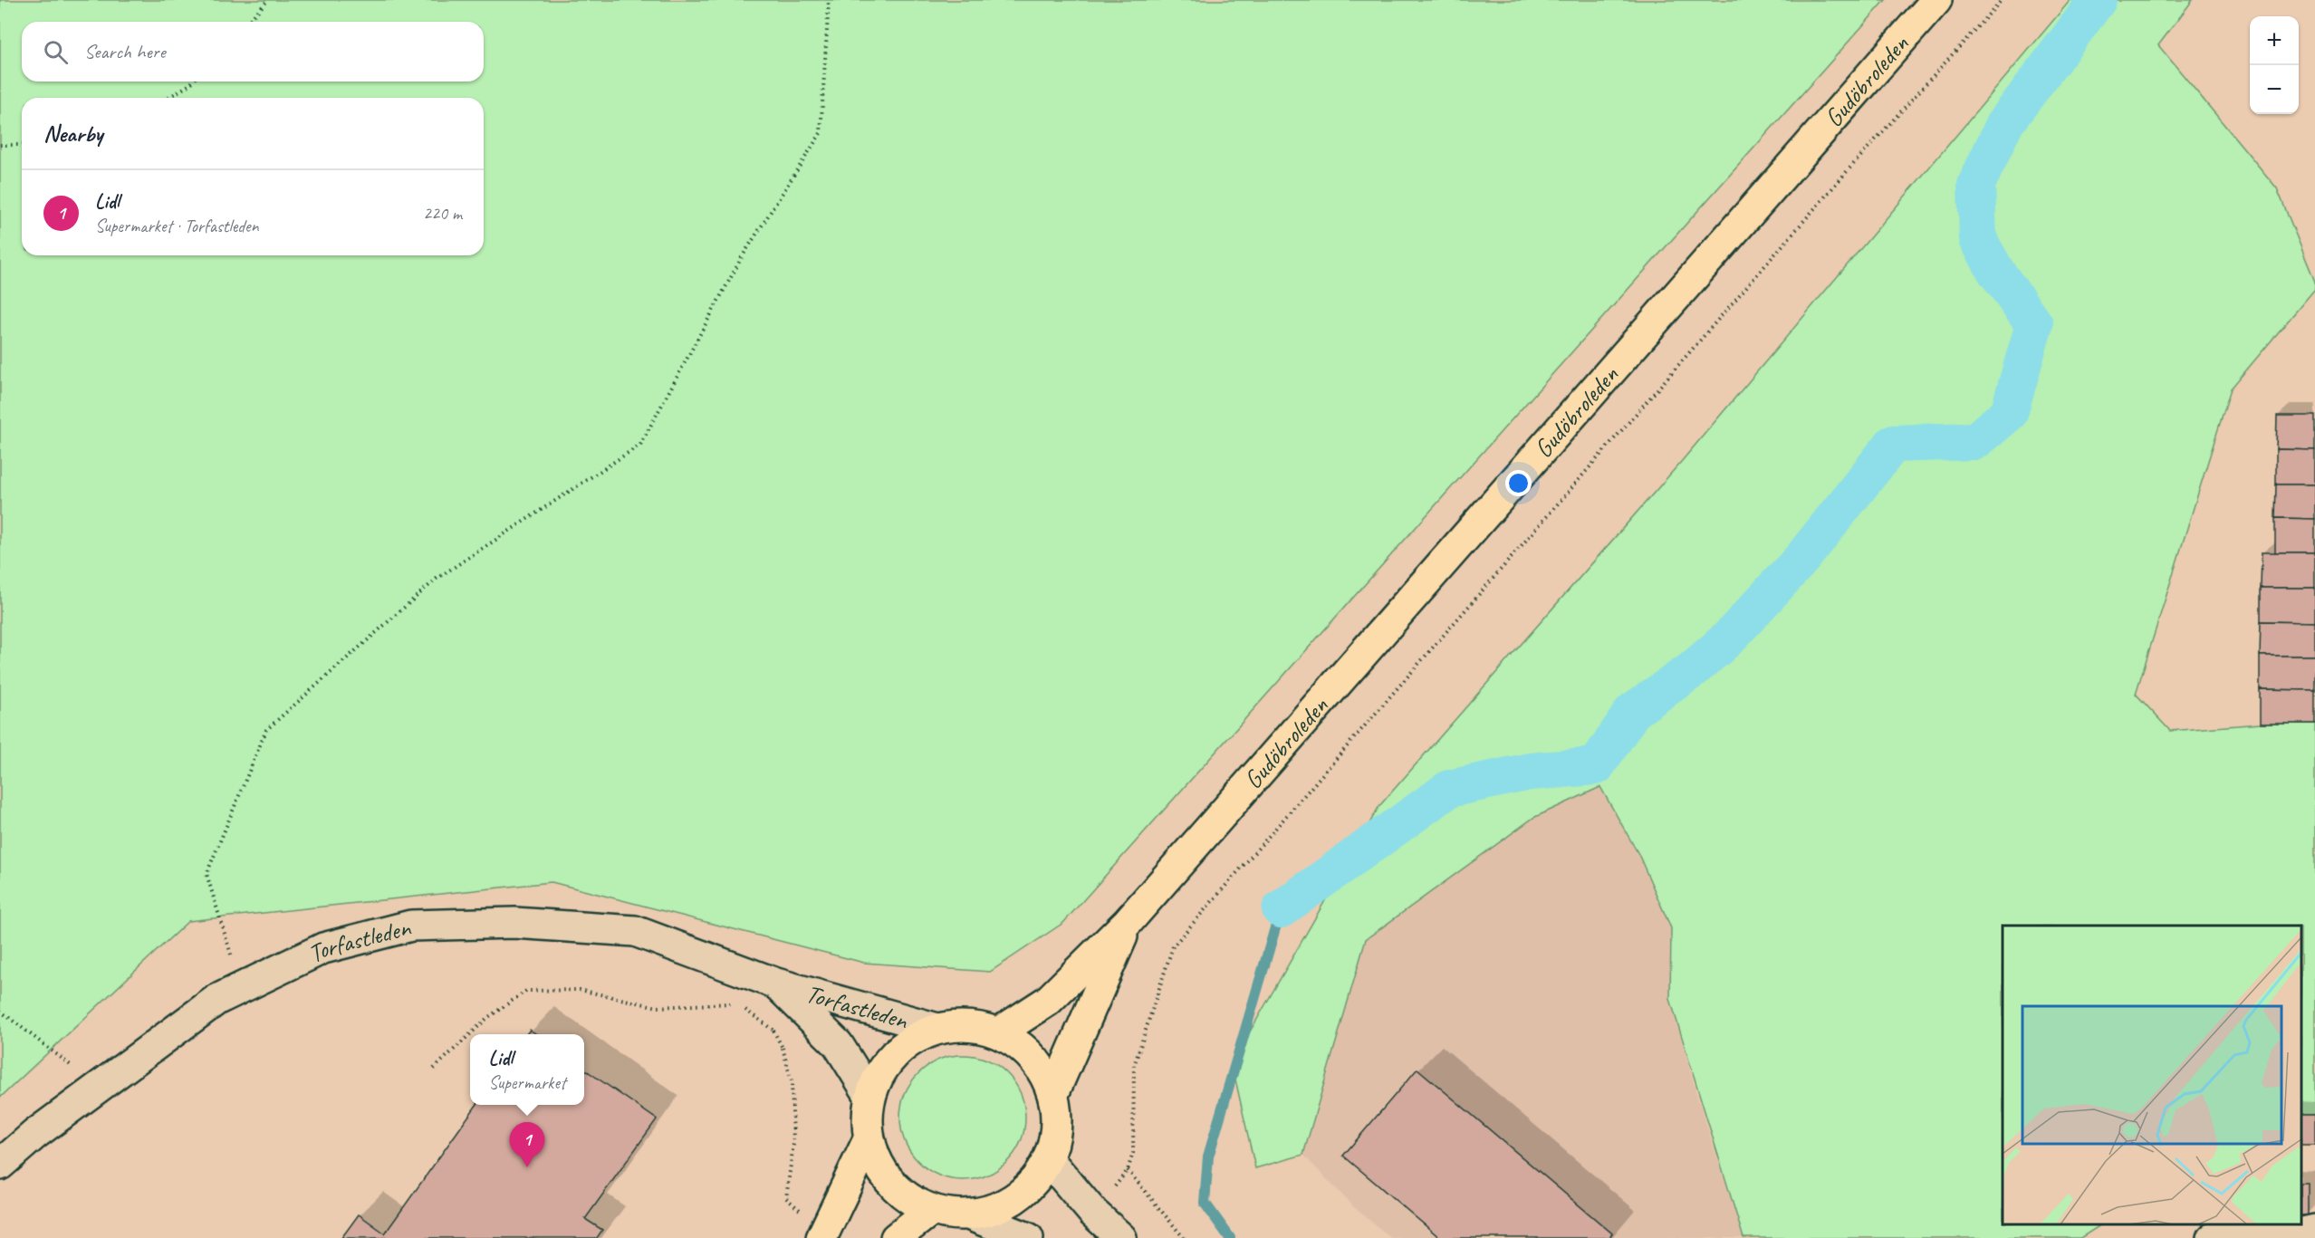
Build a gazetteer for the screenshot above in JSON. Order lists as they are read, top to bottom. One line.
{"streets":{"main road":["Gudöbroleden"],"street":["Torfastleden"]},"crossings":[["Gudöbroleden","Torfastleden"]],"page":{"map_buttons":["+","−"],"search":"Search here","heading":"Nearby","list":[{"mark":"1","name":"Lidl","note":"Supermarket · Torfastleden","value":"220 m"}],"popup":["Lidl","Supermarket"],"pins":"1"}}
